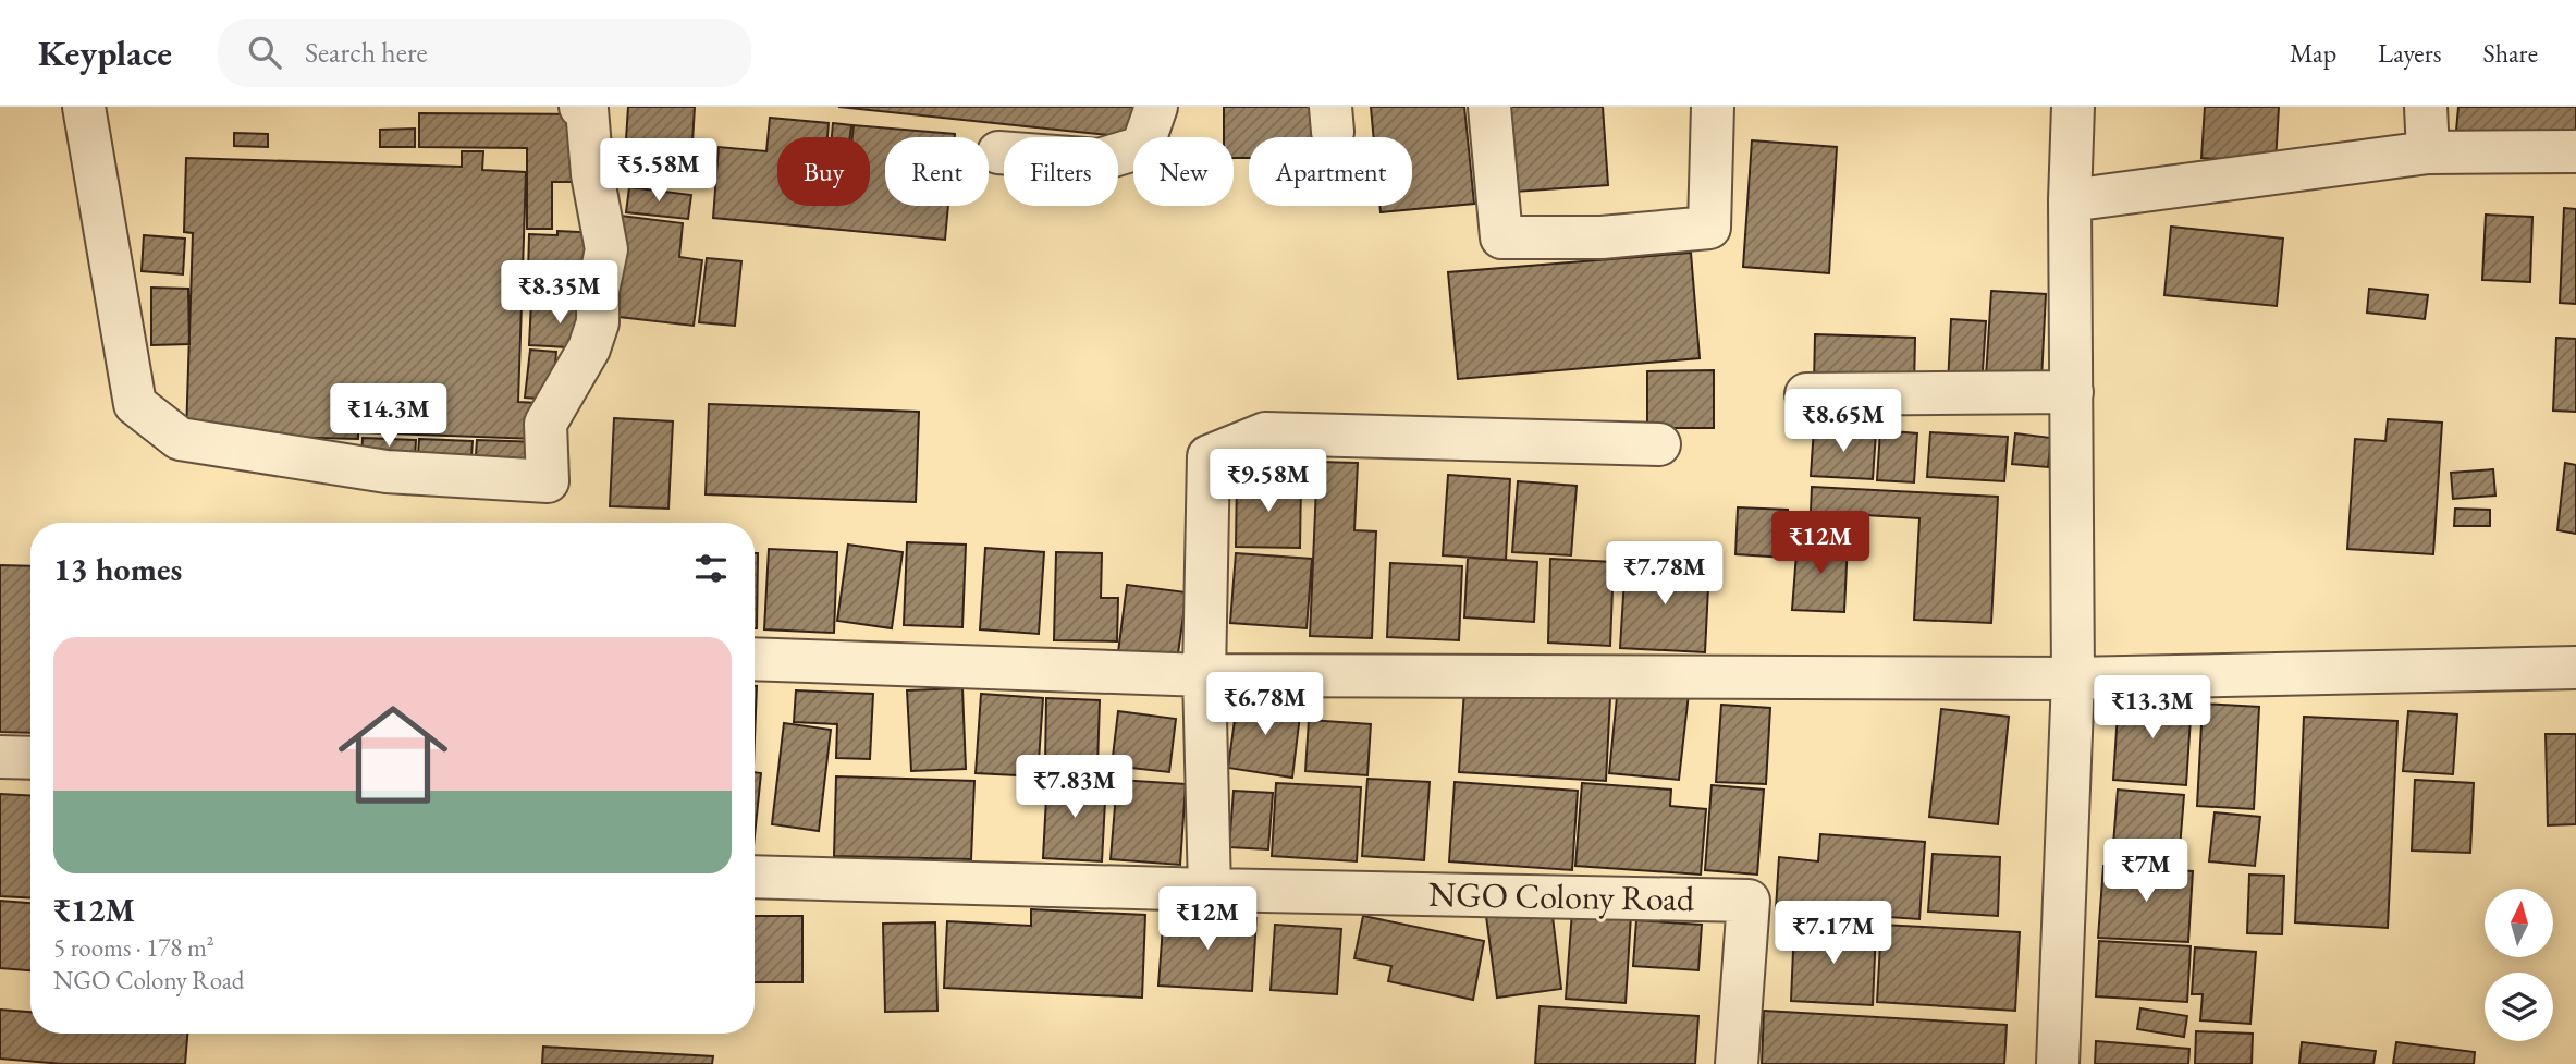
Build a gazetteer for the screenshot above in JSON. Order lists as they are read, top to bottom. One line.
{"streets":{"street":["NGO Colony Road"]},"north":"top","page":{"header":"Keyplace","search":"Search here","nav":["Map","Layers","Share"],"chip":["Buy","Rent","Filters","New","Apartment"],"price":["₹5.58M","₹8.35M","₹14.3M","₹8.65M","₹9.58M","₹12M","₹7.78M","₹6.78M","₹13.3M","₹7.83M","₹7M","₹12M","₹7.17M"],"heading":"13 homes","list":[{"name":"₹12M","note":"5 rooms · 178 m² · NGO Colony Road"}]}}
